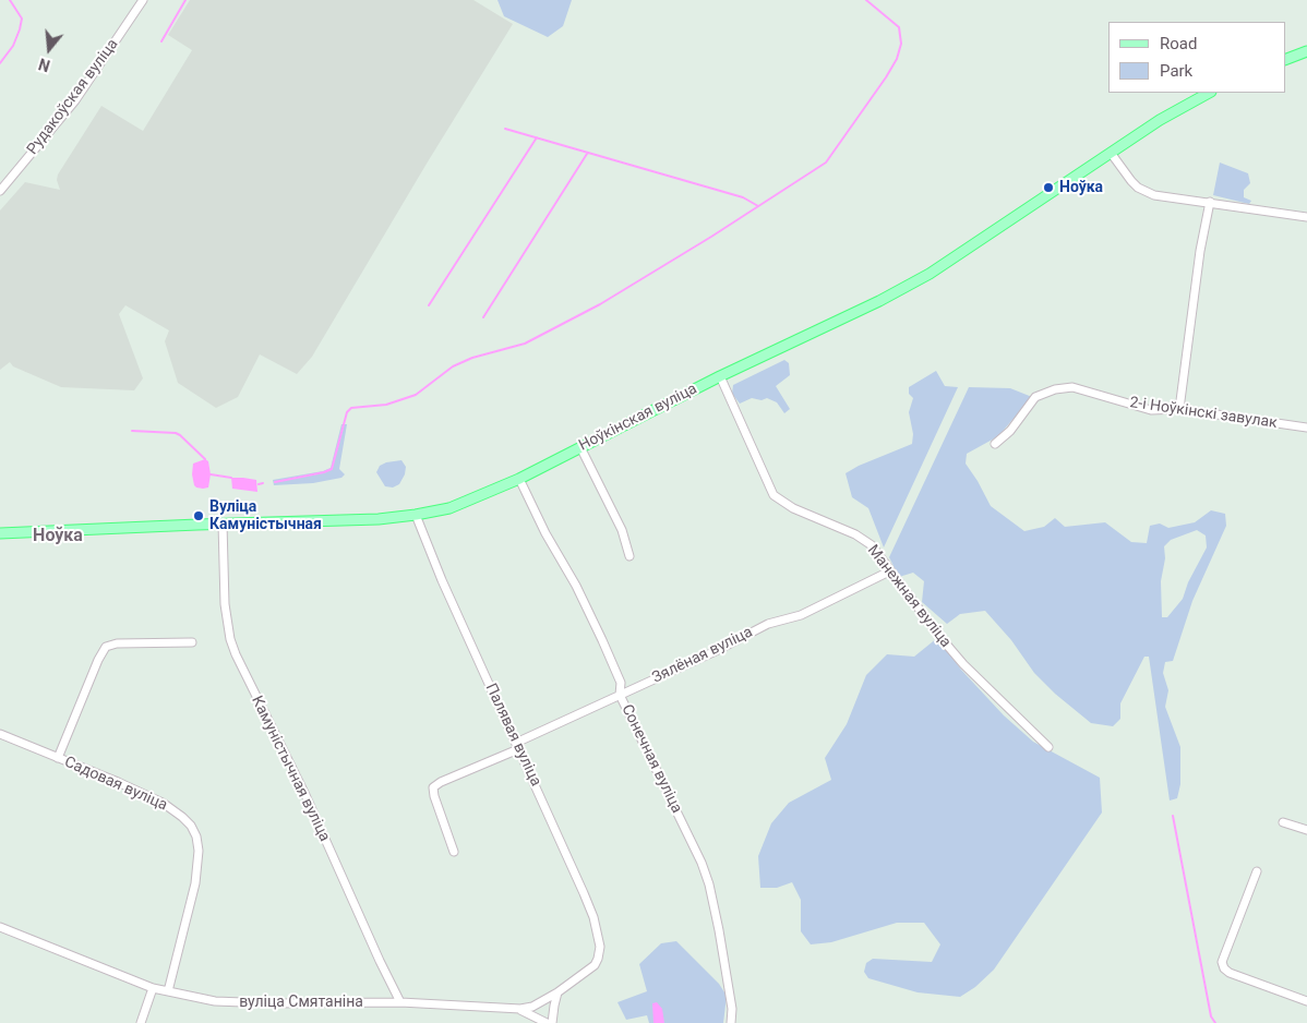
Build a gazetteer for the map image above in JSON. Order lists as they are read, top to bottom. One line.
{"streets":{"main road":["Ноўкінская вуліца"],"street":["Рудакоўская вуліца","2-і Ноўкінскі завулак","Манежная вуліца","Зялёная вуліца","Палявая вуліца","Сонечная вуліца","Камуністычная вуліца","Садовая вуліца","вуліца Смятаніна"]},"crossings":[["Ноўкінская вуліца","Манежная вуліца"],["Ноўкінская вуліца","Палявая вуліца"],["Ноўкінская вуліца","Сонечная вуліца"],["Ноўкінская вуліца","Камуністычная вуліца"],["Манежная вуліца","Зялёная вуліца"],["Зялёная вуліца","Палявая вуліца"],["Зялёная вуліца","Сонечная вуліца"],["Палявая вуліца","вуліца Смятаніна"],["Камуністычная вуліца","вуліца Смятаніна"],["Садовая вуліца","вуліца Смятаніна"]],"districts":["Ноўка"],"places":["Ноўка","Вуліца Камуністычная"],"legend":["Road","Park"],"north":"bottom"}
